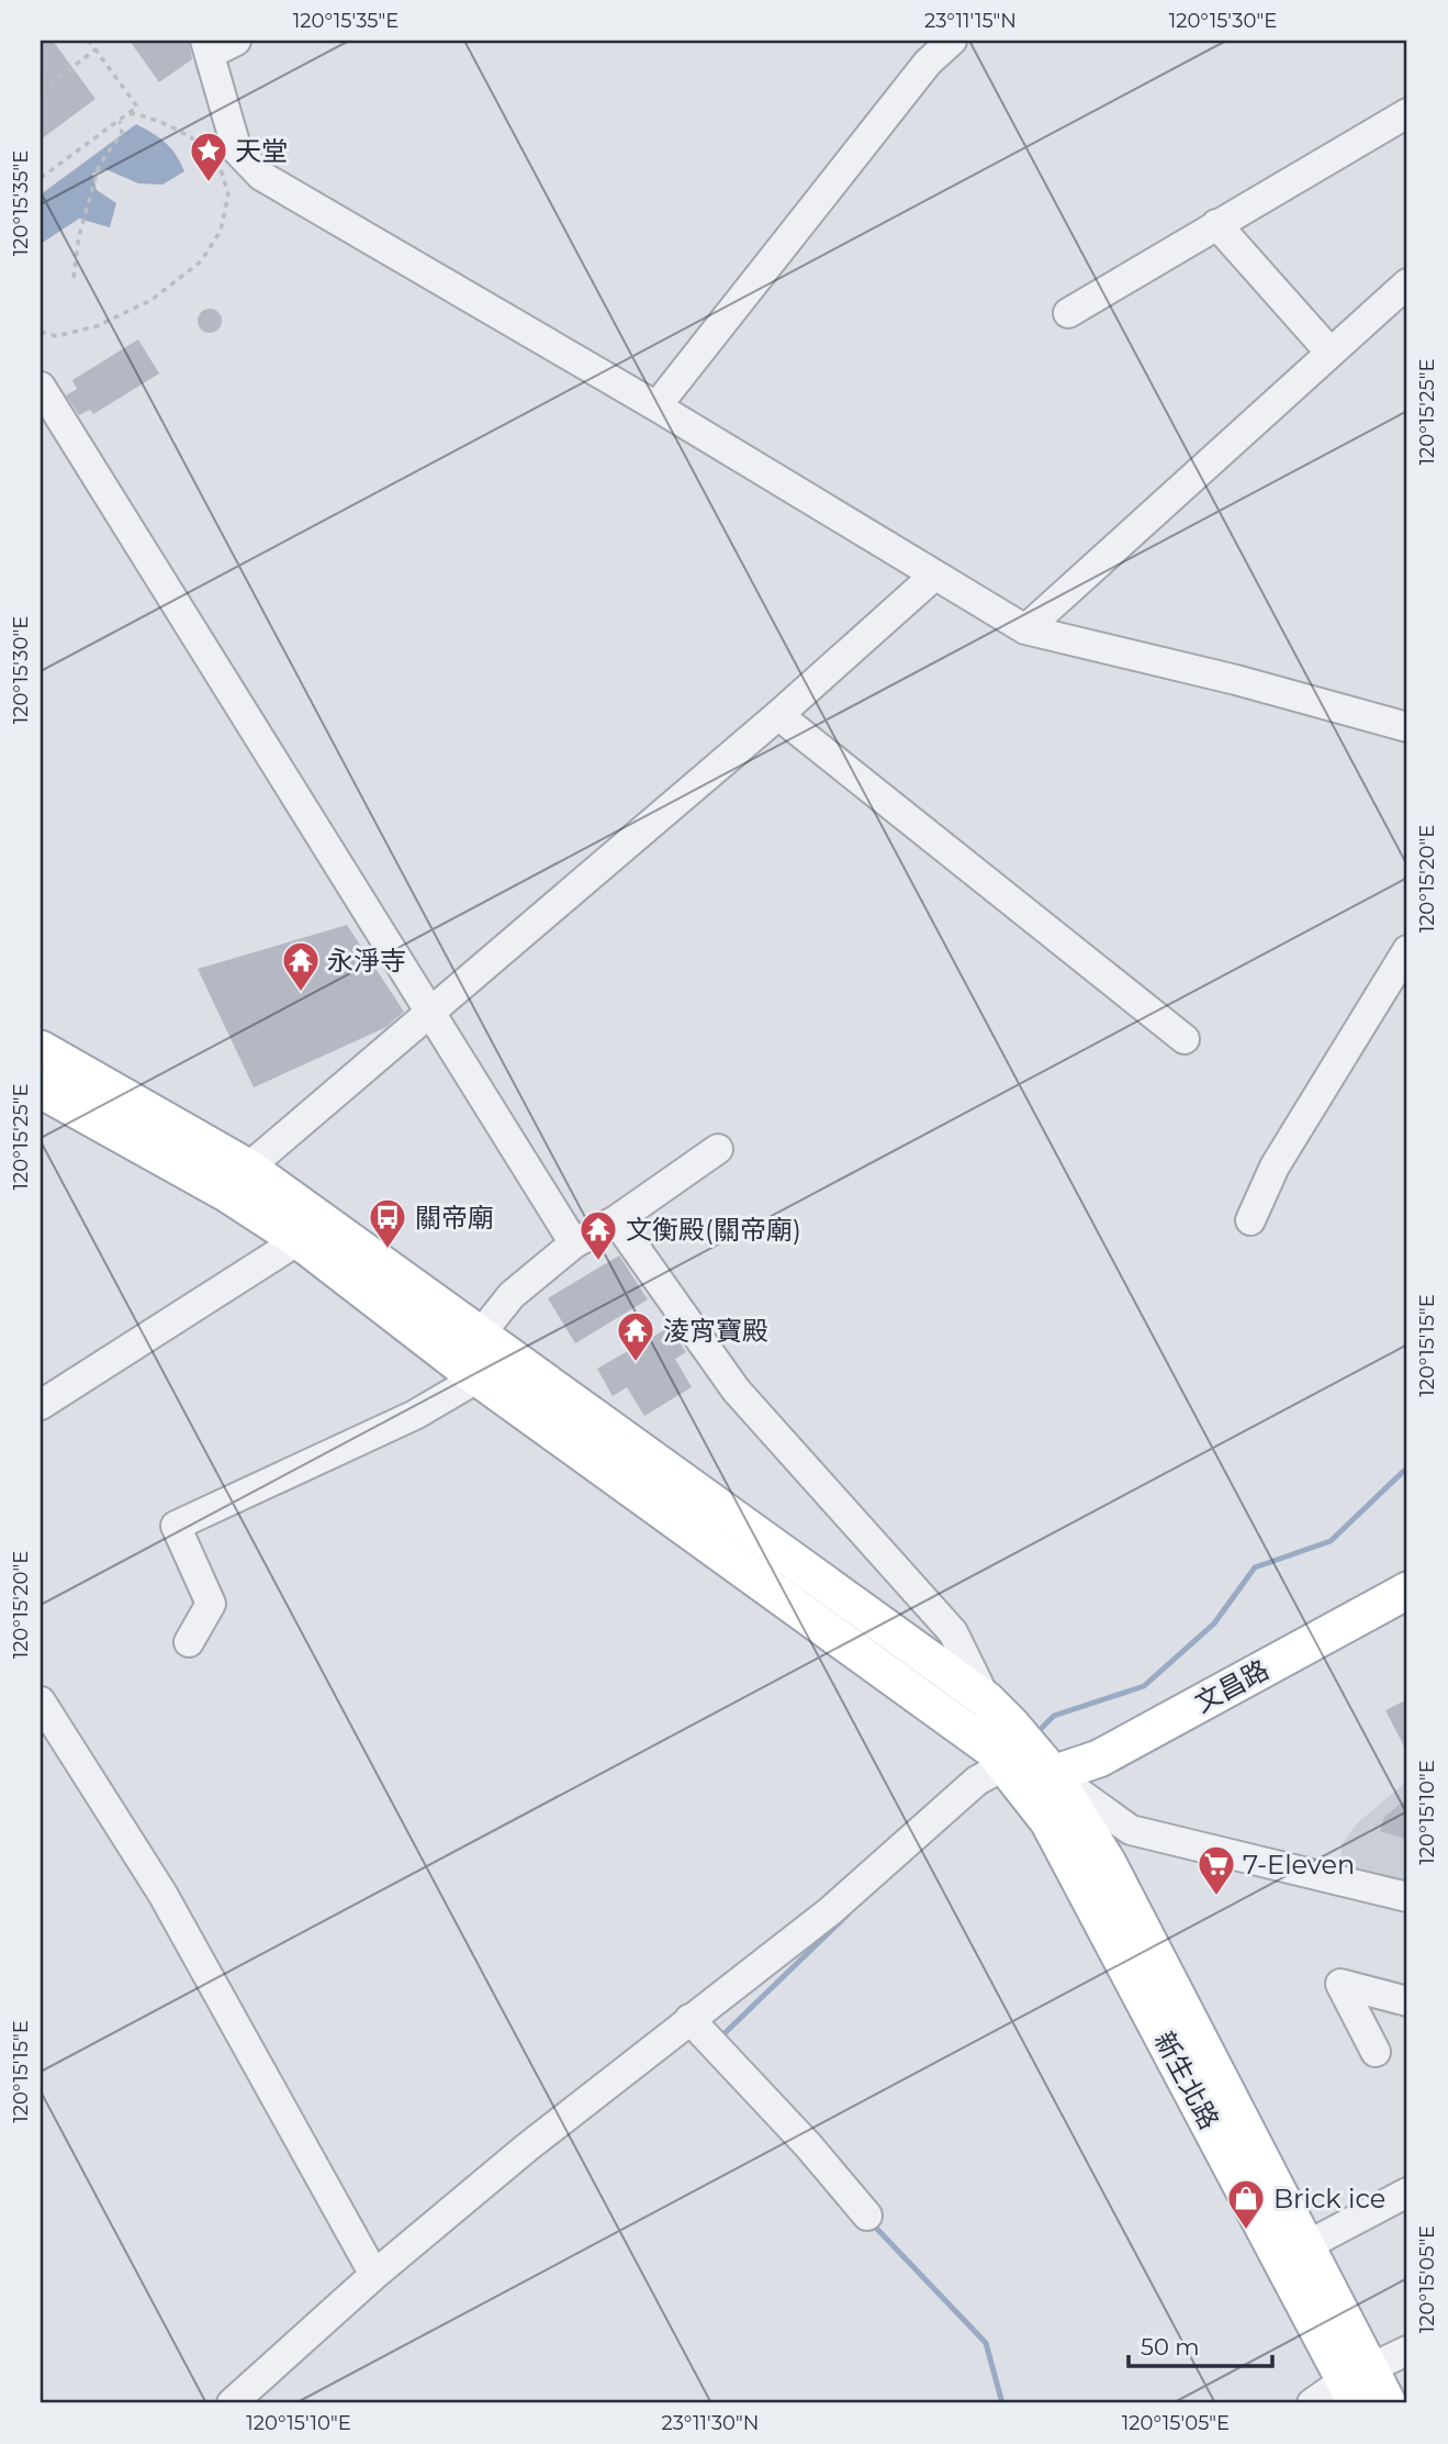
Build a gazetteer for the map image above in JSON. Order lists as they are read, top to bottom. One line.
{"streets":{"main road":["文昌路","新生北路"]},"crossings":[["文昌路","新生北路"]],"places":{"place":["天堂"],"temple":["永淨寺","文衡殿(關帝廟)","淩宵寶殿"],"bus stop":["關帝廟"],"supermarket":["7-Eleven"],"shop":["Brick ice"]},"scale_bar":"50 m","coordinates":["120°15'35\"E","23°11'15\"N","120°15'30\"E","120°15'25\"E","120°15'20\"E","120°15'15\"E","120°15'10\"E","120°15'05\"E","23°11'30\"N"]}
